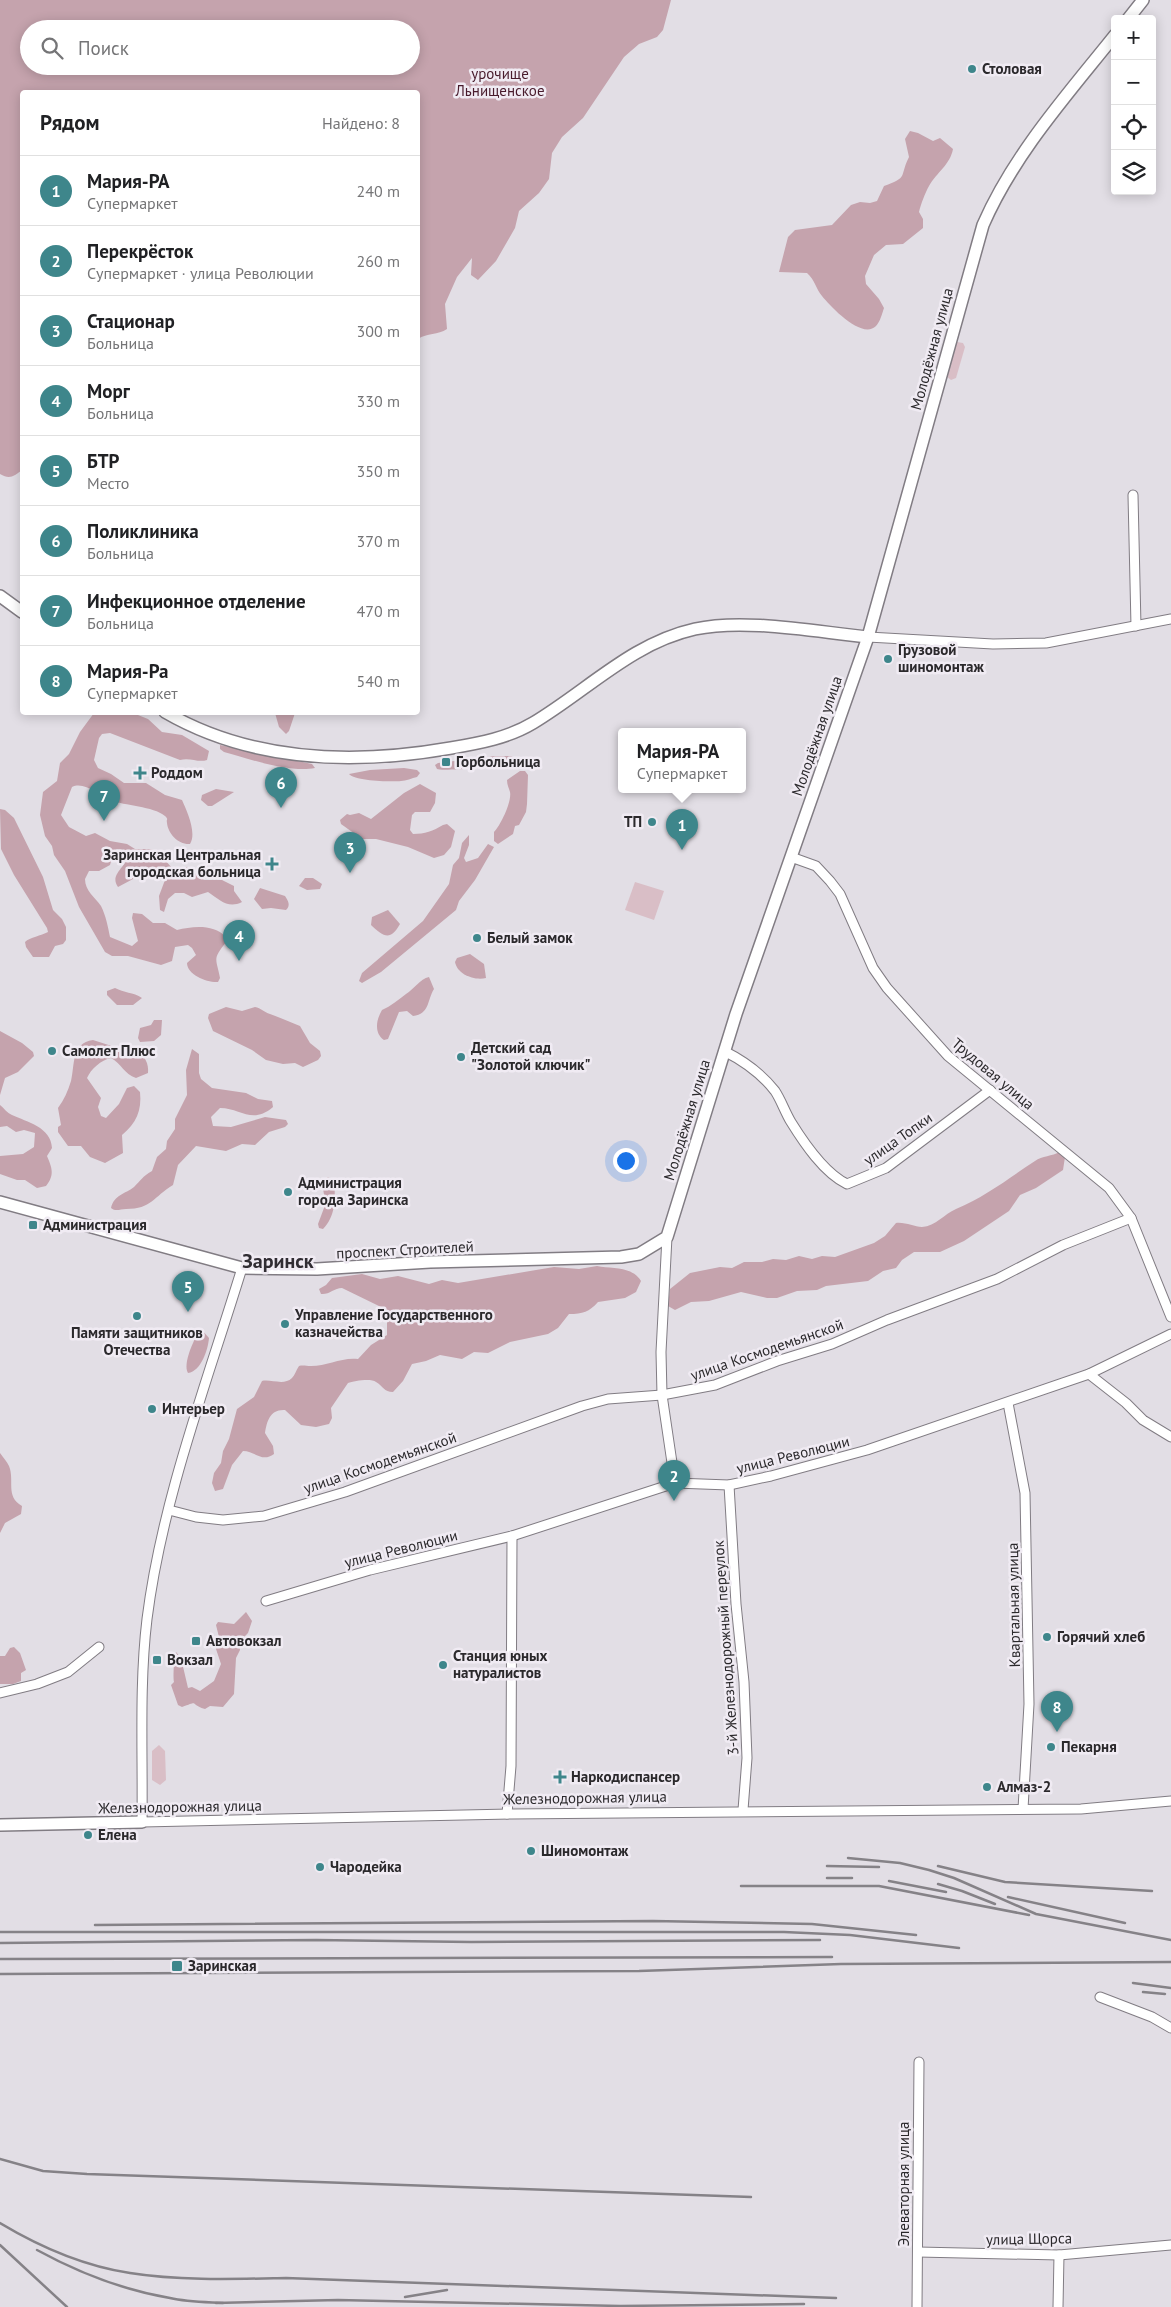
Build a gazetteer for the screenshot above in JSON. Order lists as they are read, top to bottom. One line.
{"streets":{"street":["Молодёжная улица","Трудовая улица","улица Топки","проспект Строителей","улица Космодемьянской","улица Революции","Квартальная улица","3-й Железнодорожный переулок","Железнодорожная улица","Элеваторная улица","улица Щорса"]},"crossings":[["Молодёжная улица","Трудовая улица"],["Молодёжная улица","улица Топки"],["Молодёжная улица","проспект Строителей"],["Молодёжная улица","улица Космодемьянской"],["Молодёжная улица","улица Революции"],["Трудовая улица","улица Топки"],["Трудовая улица","улица Космодемьянской"],["улица Революции","Квартальная улица"],["улица Революции","3-й Железнодорожный переулок"],["Квартальная улица","Железнодорожная улица"],["3-й Железнодорожный переулок","Железнодорожная улица"],["Элеваторная улица","улица Щорса"]],"districts":["Заринск"],"parks":["урочище Льнищенское"],"places":{"other":["Столовая","Грузовой шиномонтаж","ТП","Белый замок","Самолет Плюс","Детский сад \"Золотой ключик\"","Администрация города Заринска","Памяти защитников Отечества","Управление Государственного казначейства","Интерьер","Горячий хлеб","Станция юных натуралистов","Пекарня","Алмаз-2","Елена","Шиномонтаж","Чародейка"],"transit":["Горбольница","Администрация","Автовокзал","Вокзал","Заринская"],"health":["Роддом","Заринская Центральная городская больница","Наркодиспансер"]},"page":{"map_buttons":["+","−"],"search":"Поиск","heading":["Рядом","Найдено: 8"],"list":[{"mark":"1","name":"Мария-РА","note":"Супермаркет","value":"240 m"},{"mark":"2","name":"Перекрёсток","note":"Супермаркет · улица Революции","value":"260 m"},{"mark":"3","name":"Стационар","note":"Больница","value":"300 m"},{"mark":"4","name":"Морг","note":"Больница","value":"330 m"},{"mark":"5","name":"БТР","note":"Место","value":"350 m"},{"mark":"6","name":"Поликлиника","note":"Больница","value":"370 m"},{"mark":"7","name":"Инфекционное отделение","note":"Больница","value":"470 m"},{"mark":"8","name":"Мария-Ра","note":"Супермаркет","value":"540 m"}],"popup":["Мария-РА","Супермаркет"],"pins":["6","7","1","3","4","5","2","8"]}}
